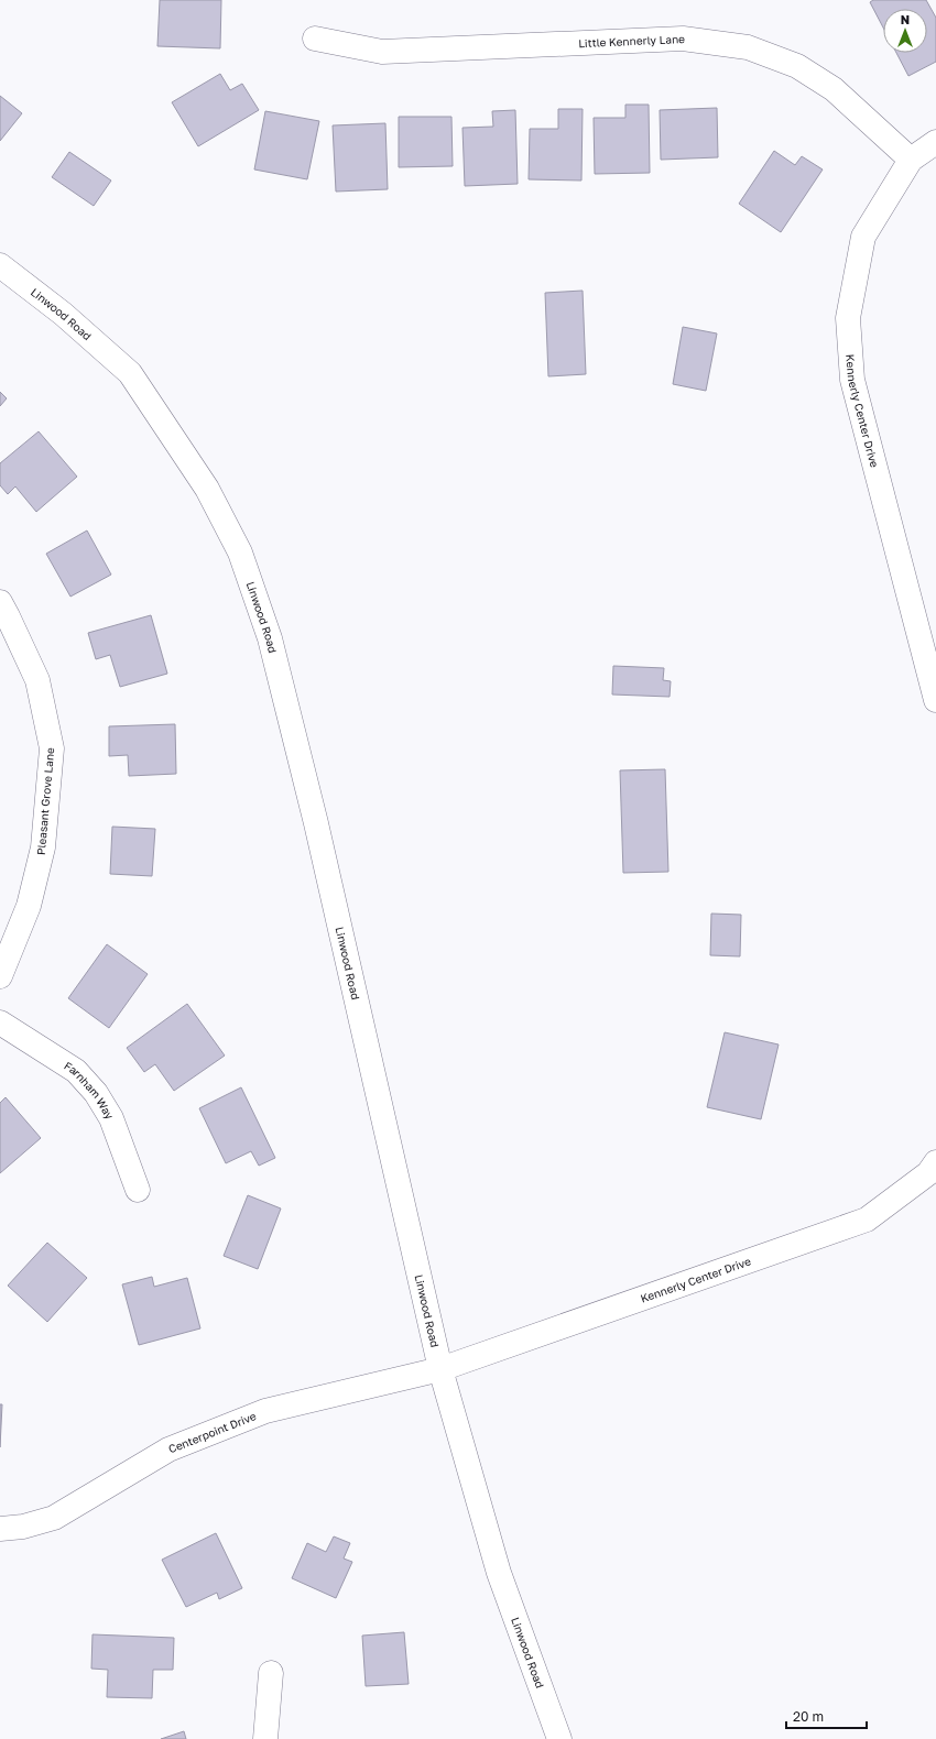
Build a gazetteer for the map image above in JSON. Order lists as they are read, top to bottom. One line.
{"streets":{"street":["Little Kennerly Lane","Linwood Road","Kennerly Center Drive","Pleasant Grove Lane","Farnham Way","Centerpoint Drive"]},"crossings":[["Little Kennerly Lane","Kennerly Center Drive"],["Linwood Road","Kennerly Center Drive"],["Linwood Road","Centerpoint Drive"],["Kennerly Center Drive","Centerpoint Drive"]],"scale_bar":"20 m","north":"top"}
